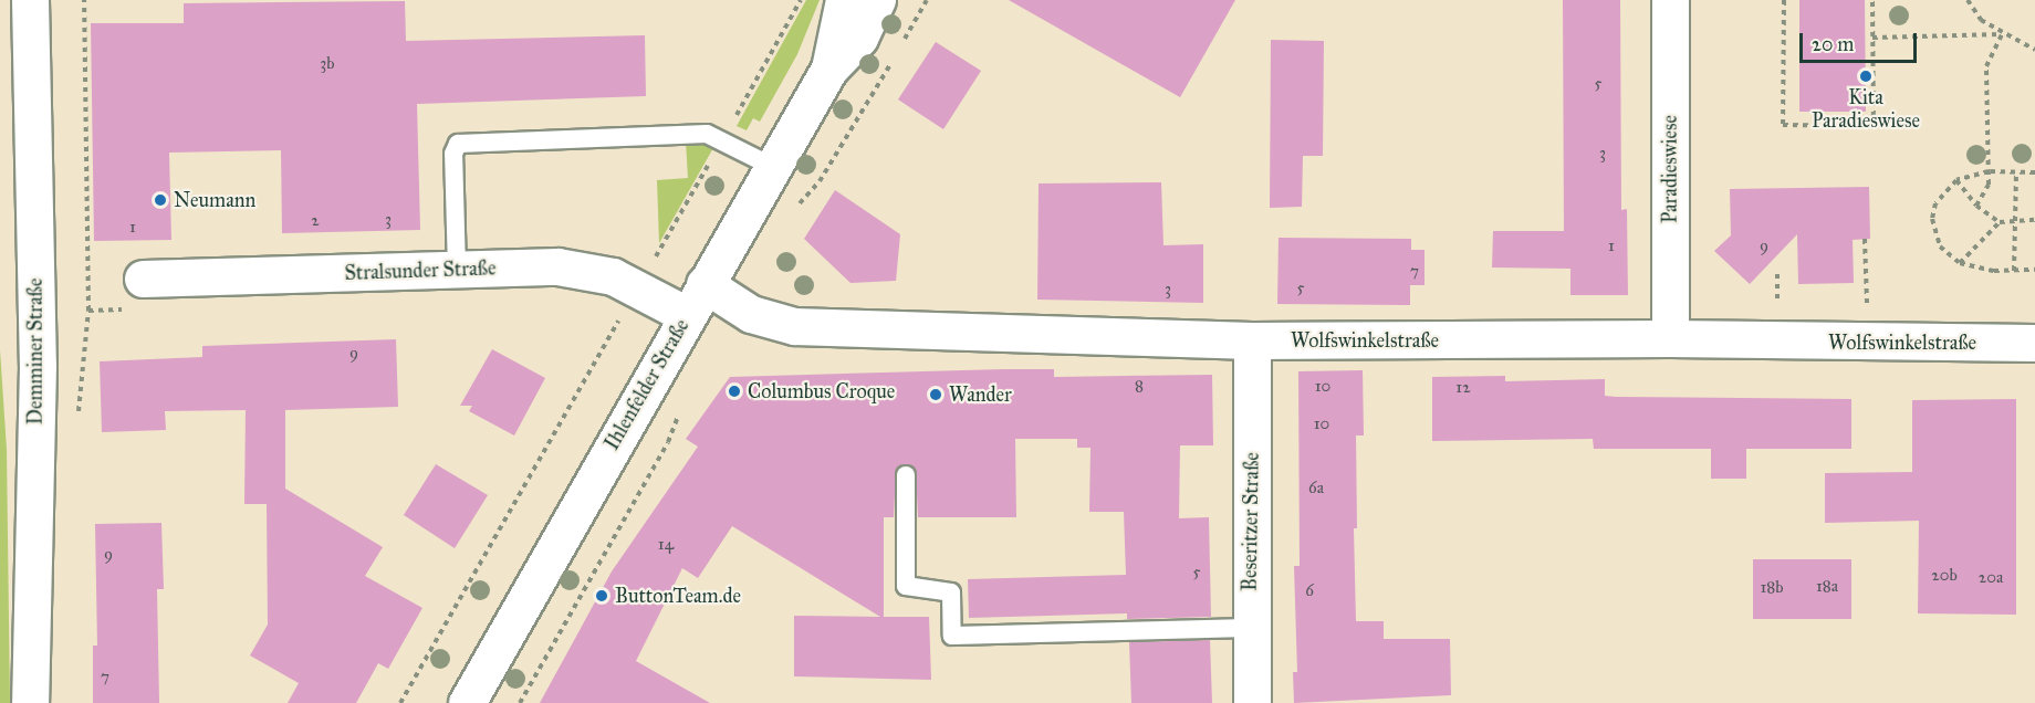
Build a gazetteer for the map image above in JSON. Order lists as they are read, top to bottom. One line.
{"streets":{"street":["Paradieswiese","Stralsunder Straße","Wolfswinkelstraße","Demminer Straße","Ihlenfelder Straße","Beseritzer Straße"]},"crossings":[["Paradieswiese","Wolfswinkelstraße"],["Stralsunder Straße","Wolfswinkelstraße"],["Stralsunder Straße","Ihlenfelder Straße"],["Wolfswinkelstraße","Ihlenfelder Straße"],["Wolfswinkelstraße","Beseritzer Straße"]],"places":["Kita Paradieswiese","Neumann","Columbus Croque","Wander","ButtonTeam.de"],"house_numbers":["3b","5","3","3","2","1","1","9","7","5","3","9","8","10","12","10","6a","14","9","5","20b","20a","18a","18b","6","7"],"scale_bar":"20 m"}
